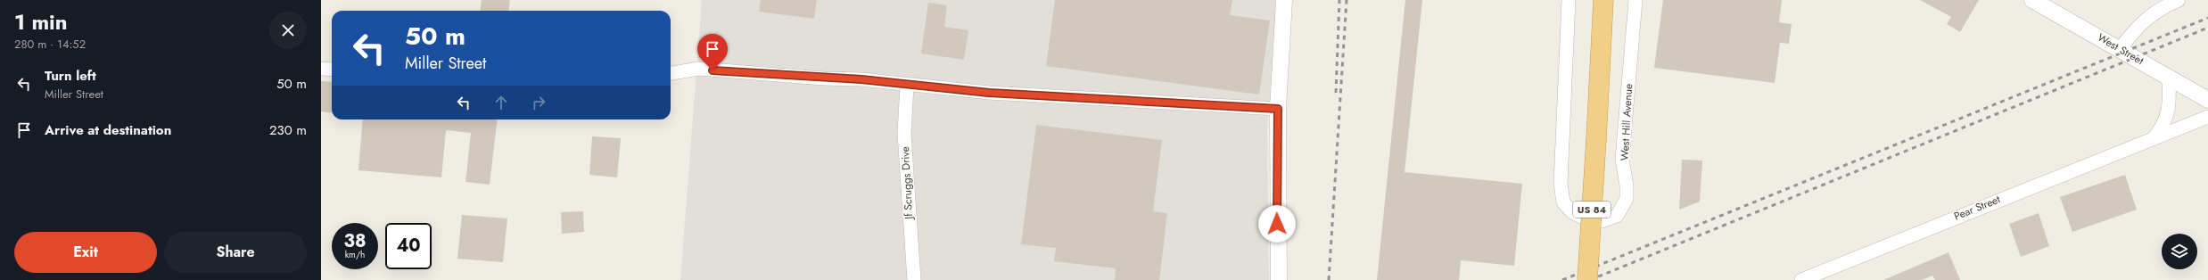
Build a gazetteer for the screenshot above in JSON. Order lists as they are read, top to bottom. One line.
{"streets":{"highway":["US 84"],"street":["West Street","West Hill Avenue","Jf Scruggs Drive","Pear Street"]},"page":{"heading":["1 min","280 m · 14:52"],"turn":["50 m","Miller Street"],"list":[{"name":"Turn left","note":"Miller Street","value":"50 m"},{"name":"Arrive at destination","value":"230 m"}],"speed":"38 km/h","limit":"40","buttons":["Exit","Share"]}}
